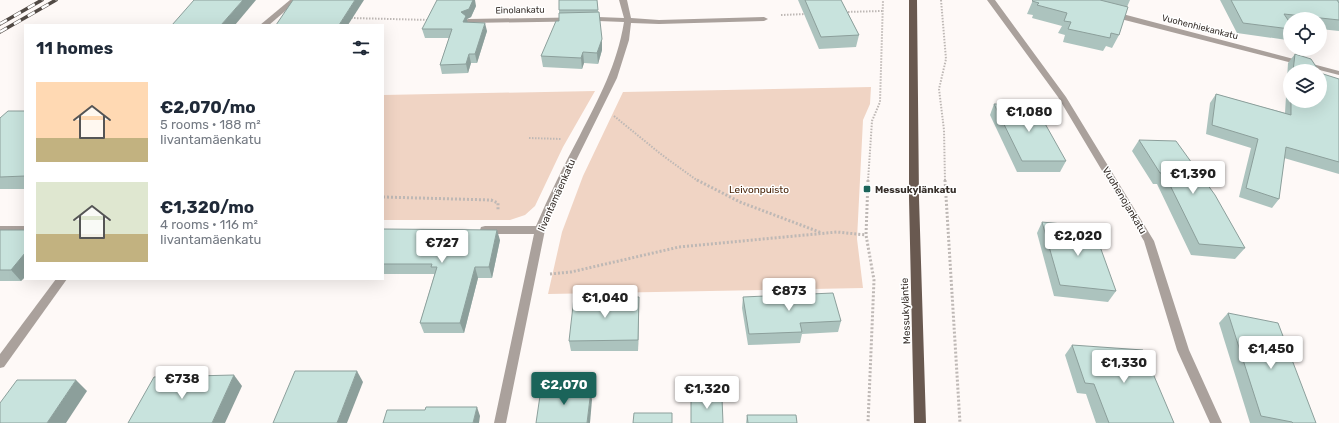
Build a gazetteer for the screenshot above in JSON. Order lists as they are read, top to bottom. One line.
{"streets":{"main road":["Messukyläntie"],"street":["Einolankatu","Vuohenhiekankatu","Iivantamäenkatu","Vuohenojankatu"]},"crossings":[["Einolankatu","Iivantamäenkatu"]],"parks":["Leivonpuisto"],"places":{"transit":["Messukylänkatu"]},"page":{"heading":"11 homes","list":[{"name":"€2,070/mo","note":"5 rooms · 188 m² · Iivantamäenkatu"},{"name":"€1,320/mo","note":"4 rooms · 116 m² · Iivantamäenkatu"}],"price":["€1,080","€1,390","€2,020","€727","€873","€1,040","€1,450","€1,330","€738","€2,070","€1,320"]}}
